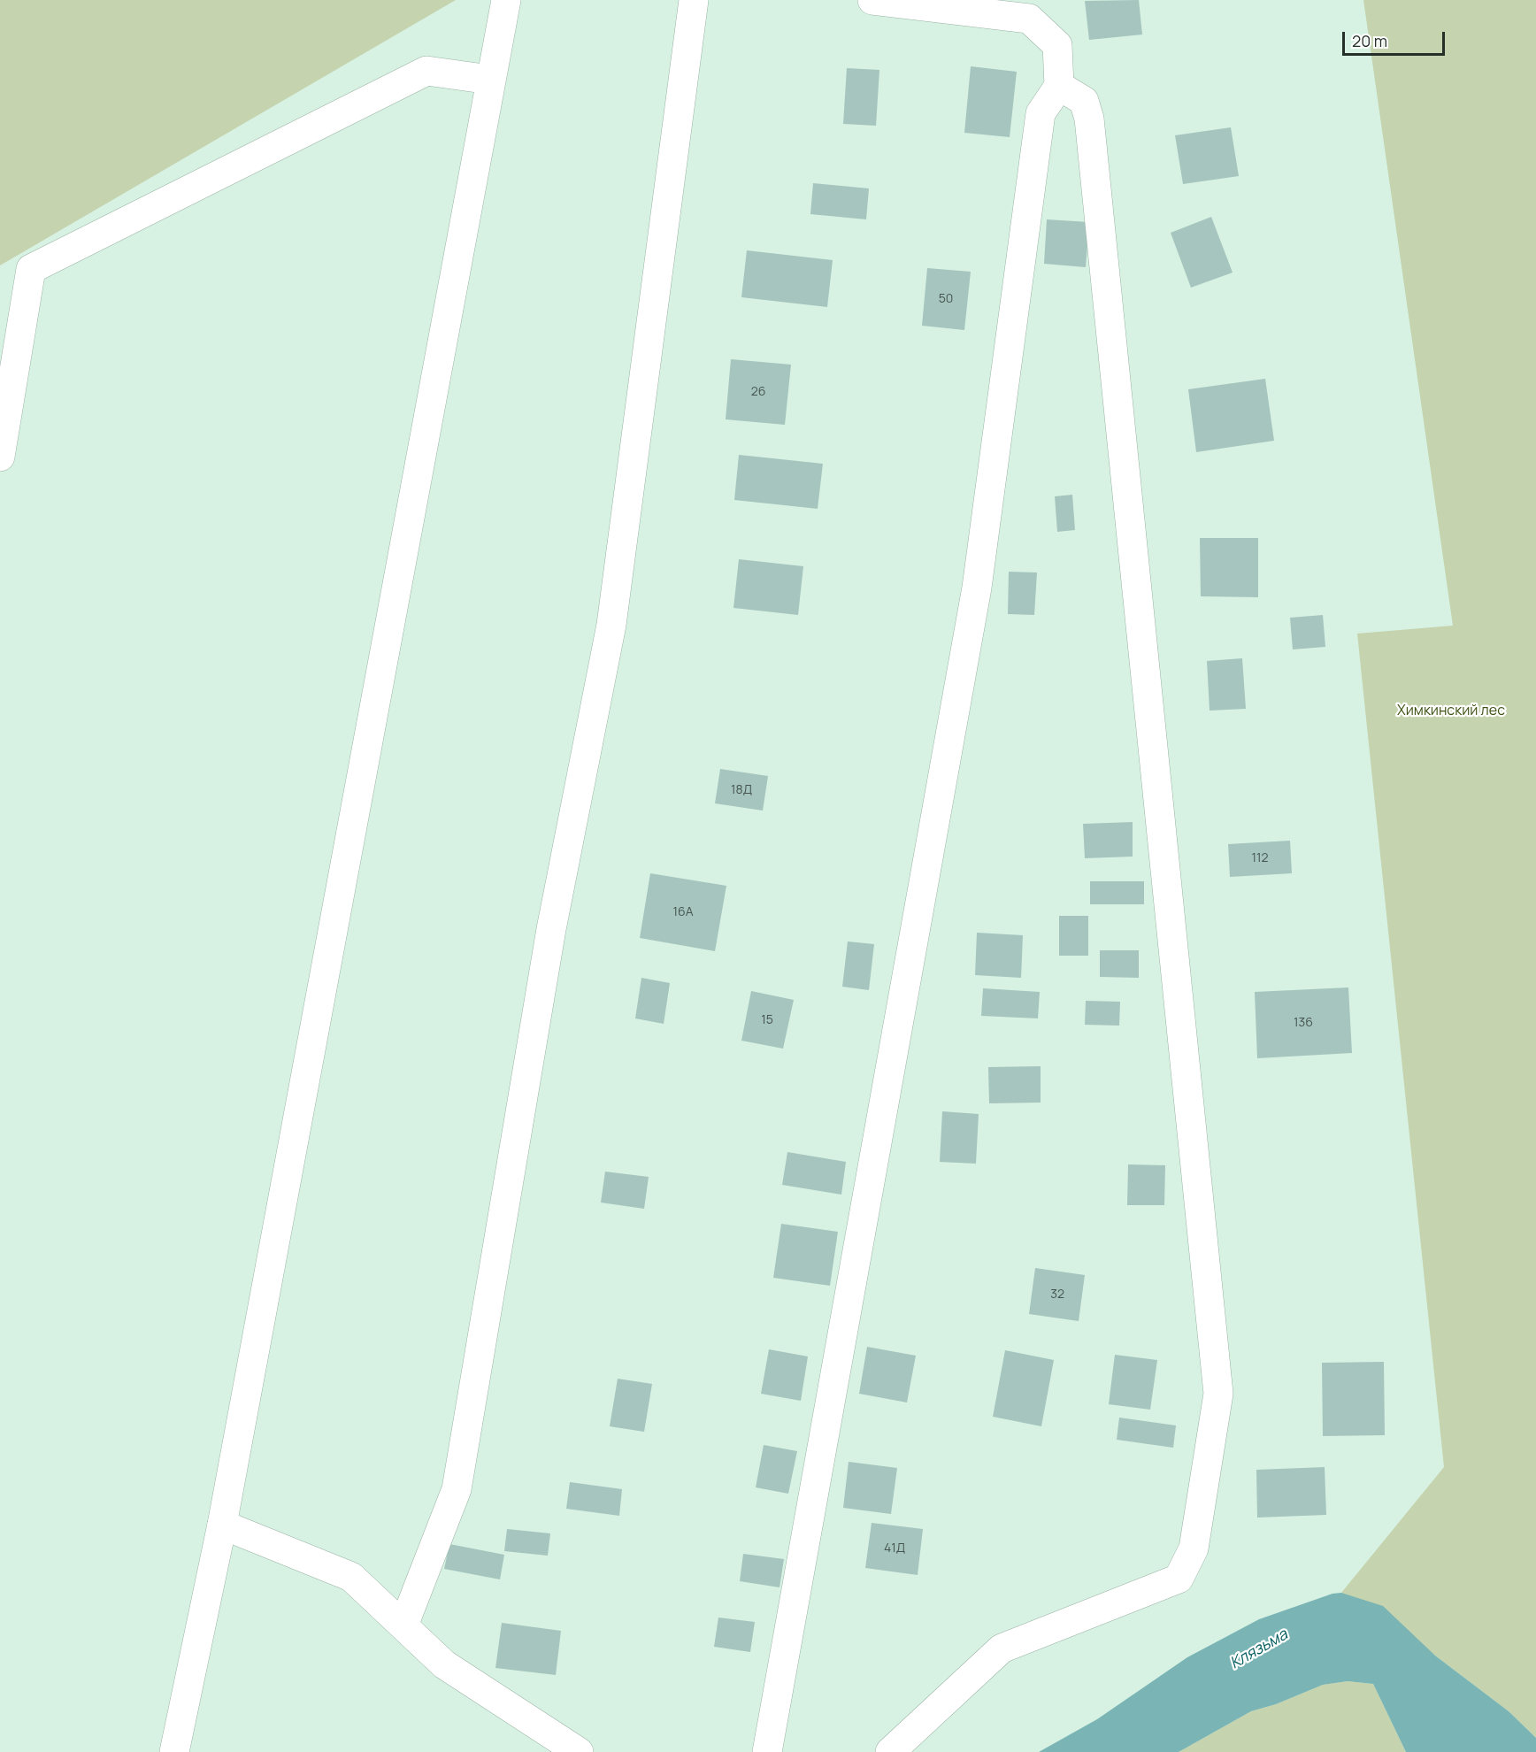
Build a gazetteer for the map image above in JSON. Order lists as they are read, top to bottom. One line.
{"water":["Клязьма"],"parks":["Химкинский лес"],"house_numbers":["50","26","18Д","112","16А","15","136","32","41Д"],"scale_bar":"20 m"}
